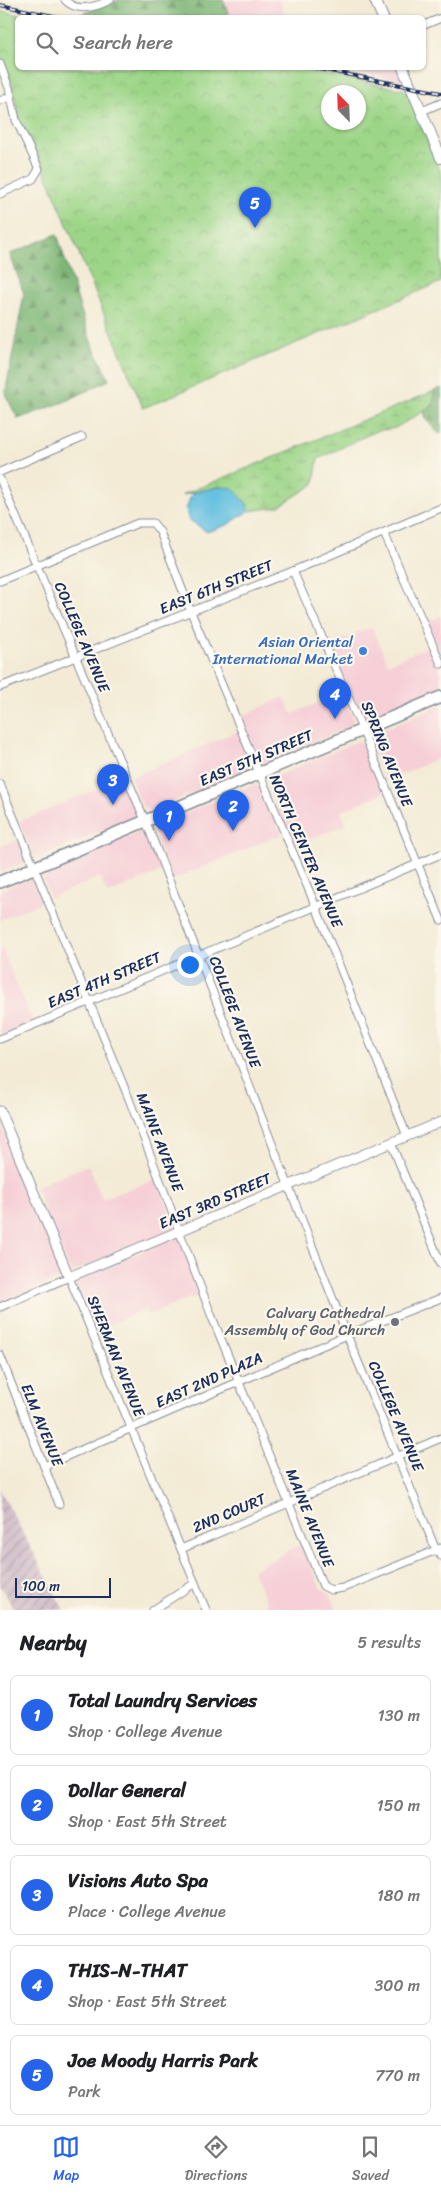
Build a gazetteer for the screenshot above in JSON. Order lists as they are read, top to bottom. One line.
{"streets":{"main road":["EAST 5TH STREET"],"street":["EAST 6TH STREET","COLLEGE AVENUE","SPRING AVENUE","NORTH CENTER AVENUE","EAST 4TH STREET","MAINE AVENUE","EAST 3RD STREET","SHERMAN AVENUE","EAST 2ND PLAZA","ELM AVENUE","2ND COURT"]},"crossings":[["EAST 6TH STREET","COLLEGE AVENUE"],["EAST 6TH STREET","SPRING AVENUE"],["EAST 6TH STREET","NORTH CENTER AVENUE"],["COLLEGE AVENUE","EAST 5TH STREET"],["COLLEGE AVENUE","NORTH CENTER AVENUE"],["COLLEGE AVENUE","EAST 4TH STREET"],["COLLEGE AVENUE","MAINE AVENUE"],["COLLEGE AVENUE","EAST 3RD STREET"],["COLLEGE AVENUE","EAST 2ND PLAZA"],["COLLEGE AVENUE","2ND COURT"],["SPRING AVENUE","EAST 5TH STREET"],["SPRING AVENUE","EAST 4TH STREET"],["EAST 5TH STREET","NORTH CENTER AVENUE"],["EAST 5TH STREET","MAINE AVENUE"],["NORTH CENTER AVENUE","EAST 4TH STREET"],["NORTH CENTER AVENUE","EAST 3RD STREET"],["EAST 4TH STREET","MAINE AVENUE"],["MAINE AVENUE","EAST 3RD STREET"],["MAINE AVENUE","EAST 2ND PLAZA"],["MAINE AVENUE","2ND COURT"],["EAST 3RD STREET","SHERMAN AVENUE"],["SHERMAN AVENUE","EAST 2ND PLAZA"],["SHERMAN AVENUE","2ND COURT"],["EAST 2ND PLAZA","ELM AVENUE"]],"places":["Asian Oriental International Market","Calvary Cathedral Assembly of God Church"],"scale_bar":"100 m","north":"top left","page":{"search":"Search here","pins":["5","4","3","2","1"],"scale":"100 m","heading":["Nearby","5 results"],"list":[{"mark":"1","name":"Total Laundry Services","note":"Shop · College Avenue","value":"130 m"},{"mark":"2","name":"Dollar General","note":"Shop · East 5th Street","value":"150 m"},{"mark":"3","name":"Visions Auto Spa","note":"Place · College Avenue","value":"180 m"},{"mark":"4","name":"THIS-N-THAT","note":"Shop · East 5th Street","value":"300 m"},{"mark":"5","name":"Joe Moody Harris Park","note":"Park","value":"770 m"}],"nav":["Map","Directions","Saved"]}}
